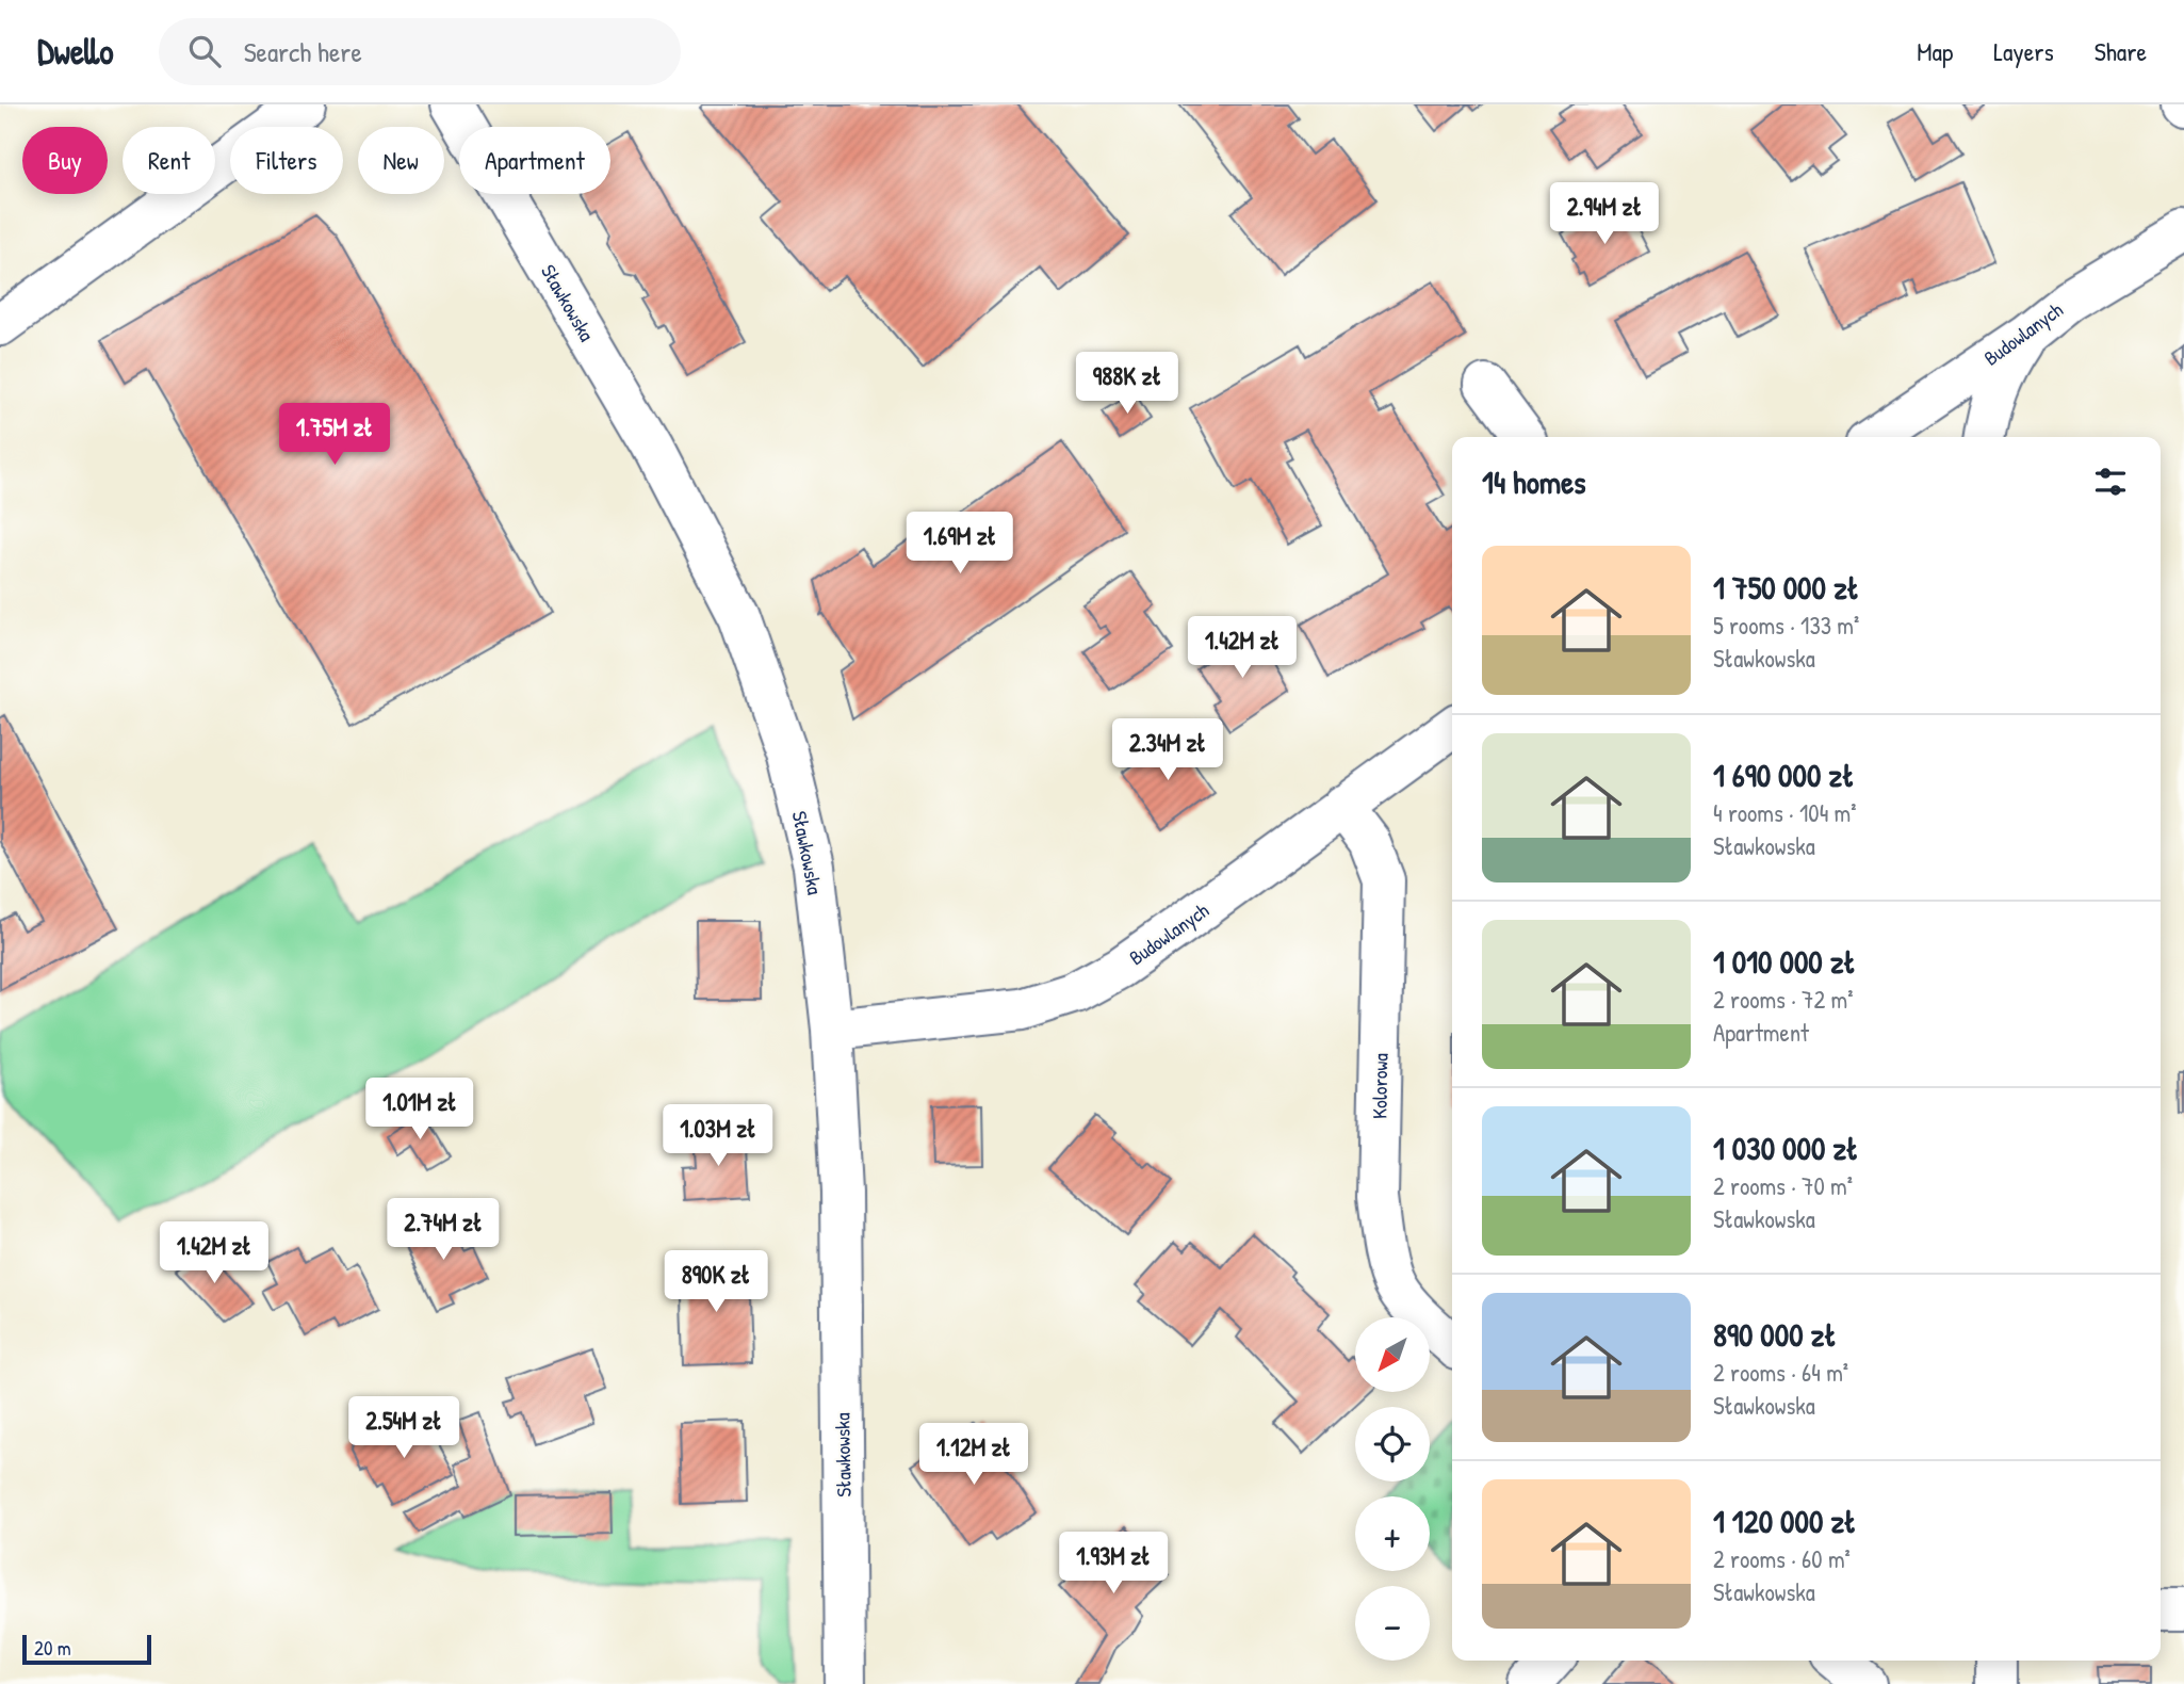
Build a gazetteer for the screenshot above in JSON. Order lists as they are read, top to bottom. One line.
{"streets":{"street":["Sławkowska","Budowlanych","Kolorowa"]},"crossings":[["Sławkowska","Budowlanych"],["Budowlanych","Kolorowa"]],"scale_bar":"20 m","north":"bottom left","page":{"header":"Dwello","search":"Search here","nav":["Map","Layers","Share"],"chip":["Buy","Rent","Filters","New","Apartment"],"price":["2.94M zł","988K zł","1.75M zł","1.69M zł","1.42M zł","2.34M zł","1.01M zł","1.03M zł","2.74M zł","1.42M zł","890K zł","2.54M zł","1.12M zł","1.93M zł"],"heading":"14 homes","list":[{"name":"1 750 000 zł","note":"5 rooms · 133 m² · Sławkowska"},{"name":"1 690 000 zł","note":"4 rooms · 104 m² · Sławkowska"},{"name":"1 010 000 zł","note":"2 rooms · 72 m² · Apartment"},{"name":"1 030 000 zł","note":"2 rooms · 70 m² · Sławkowska"},{"name":"890 000 zł","note":"2 rooms · 64 m² · Sławkowska"},{"name":"1 120 000 zł","note":"2 rooms · 60 m² · Sławkowska"}],"map_buttons":["+","−"],"scale":"20 m"}}
